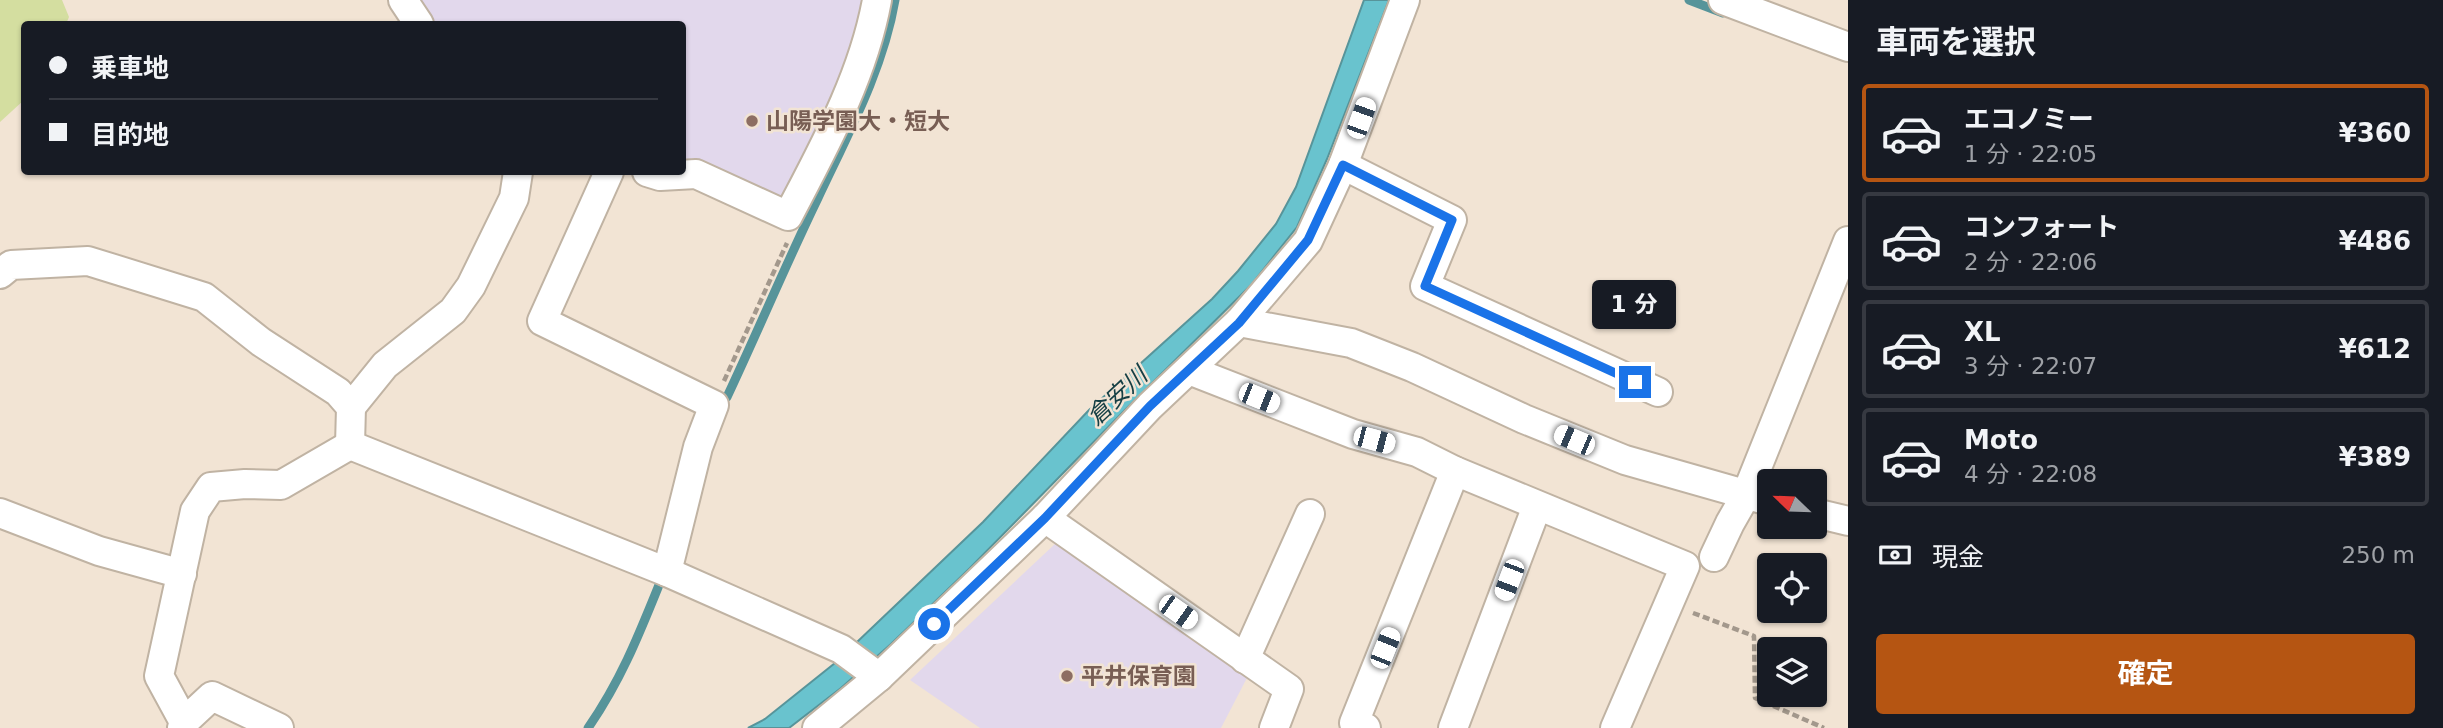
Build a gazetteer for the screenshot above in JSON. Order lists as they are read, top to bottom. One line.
{"water":["倉安川"],"places":["山陽学園大・短大","平井保育園"],"north":"top left","page":{"heading":"車両を選択","banner":["乗車地","目的地"],"list":[{"name":"エコノミー","note":"1 分 · 22:05","value":"¥360"},{"name":"コンフォート","note":"2 分 · 22:06","value":"¥486"},{"name":"XL","note":"3 分 · 22:07","value":"¥612"},{"name":"Moto","note":"4 分 · 22:08","value":"¥389"}],"bubble":"1 分","pay":["現金","250 m"],"buttons":"確定"}}
